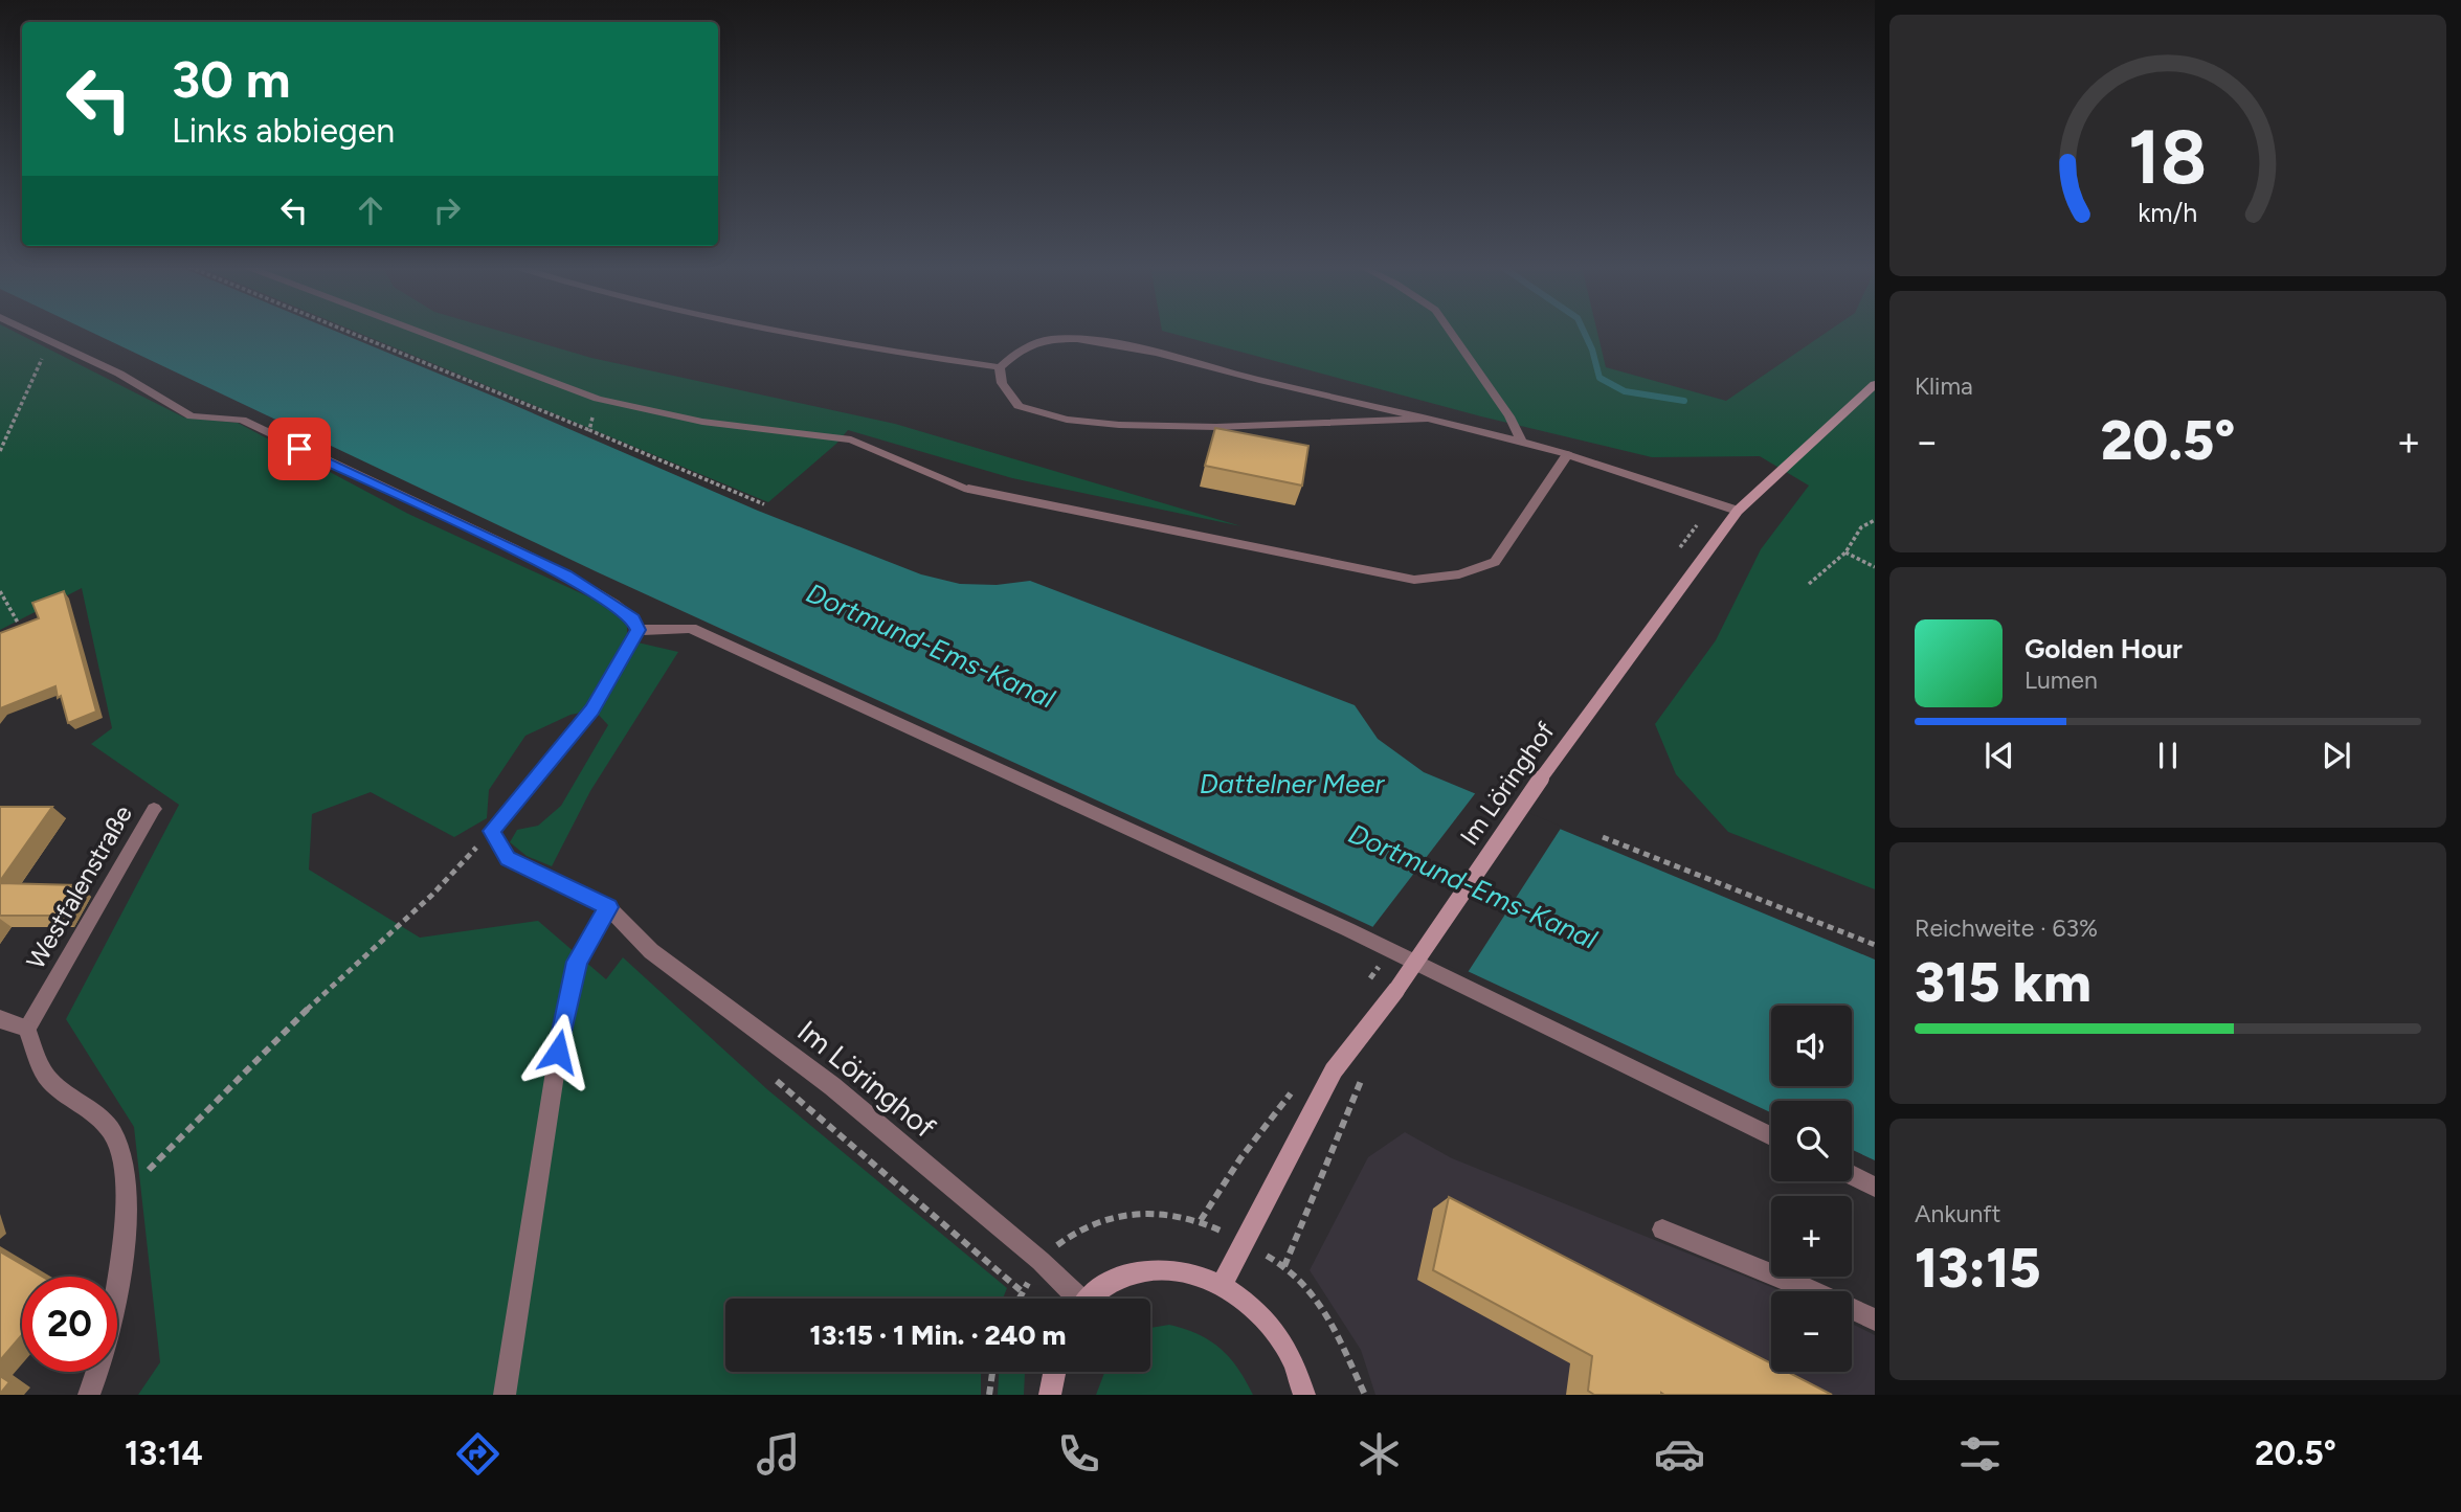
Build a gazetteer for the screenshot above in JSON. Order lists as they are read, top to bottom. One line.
{"streets":{"street":["Im Löringhof","Westfalenstraße"]},"water":["Dortmund-Ems-Kanal","Dattelner Meer"],"page":{"turn":["30 m","Links abbiegen"],"tile":["Klima",["Reichweite · 63%","315 km"],["Ankunft","13:15"]],"heat":["−","20.5°","+"],"song":["Golden Hour","Lumen"],"map_buttons":["+","−"],"limit":"20","trip":"13:15 · 1 Min. · 240 m","tabs":["13:14","20.5°"],"gauge":["18","km/h"]}}
